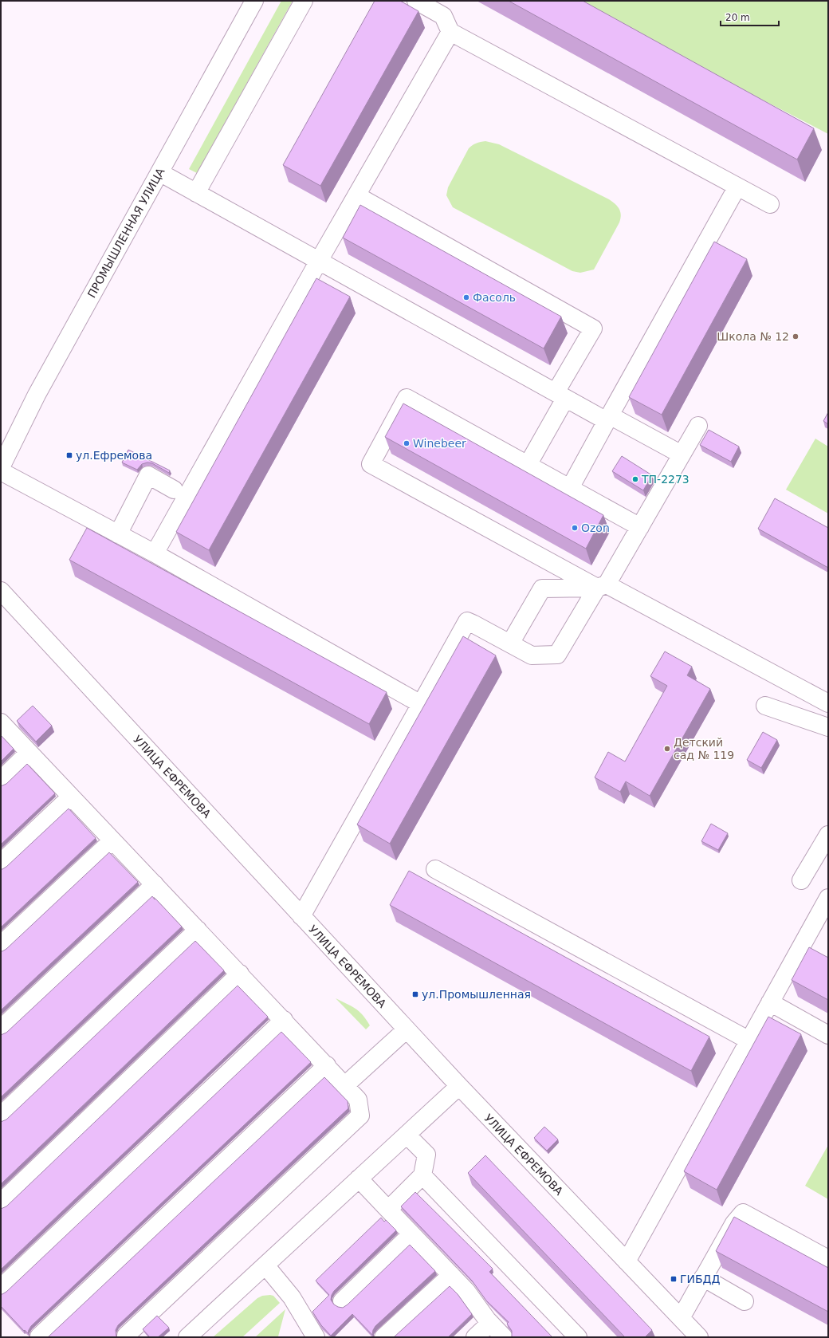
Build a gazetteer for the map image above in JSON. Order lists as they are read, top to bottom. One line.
{"streets":{"street":["ПРОМЫШЛЕННАЯ УЛИЦА","УЛИЦА ЕФРЕМОВА"]},"places":{"other":["Фасоль","Школа № 12","Winebeer","ТП-2273","Ozon","Детский сад № 119"],"transit":["ул.Ефремова","ул.Промышленная","ГИБДД"]},"scale_bar":"20 m"}
